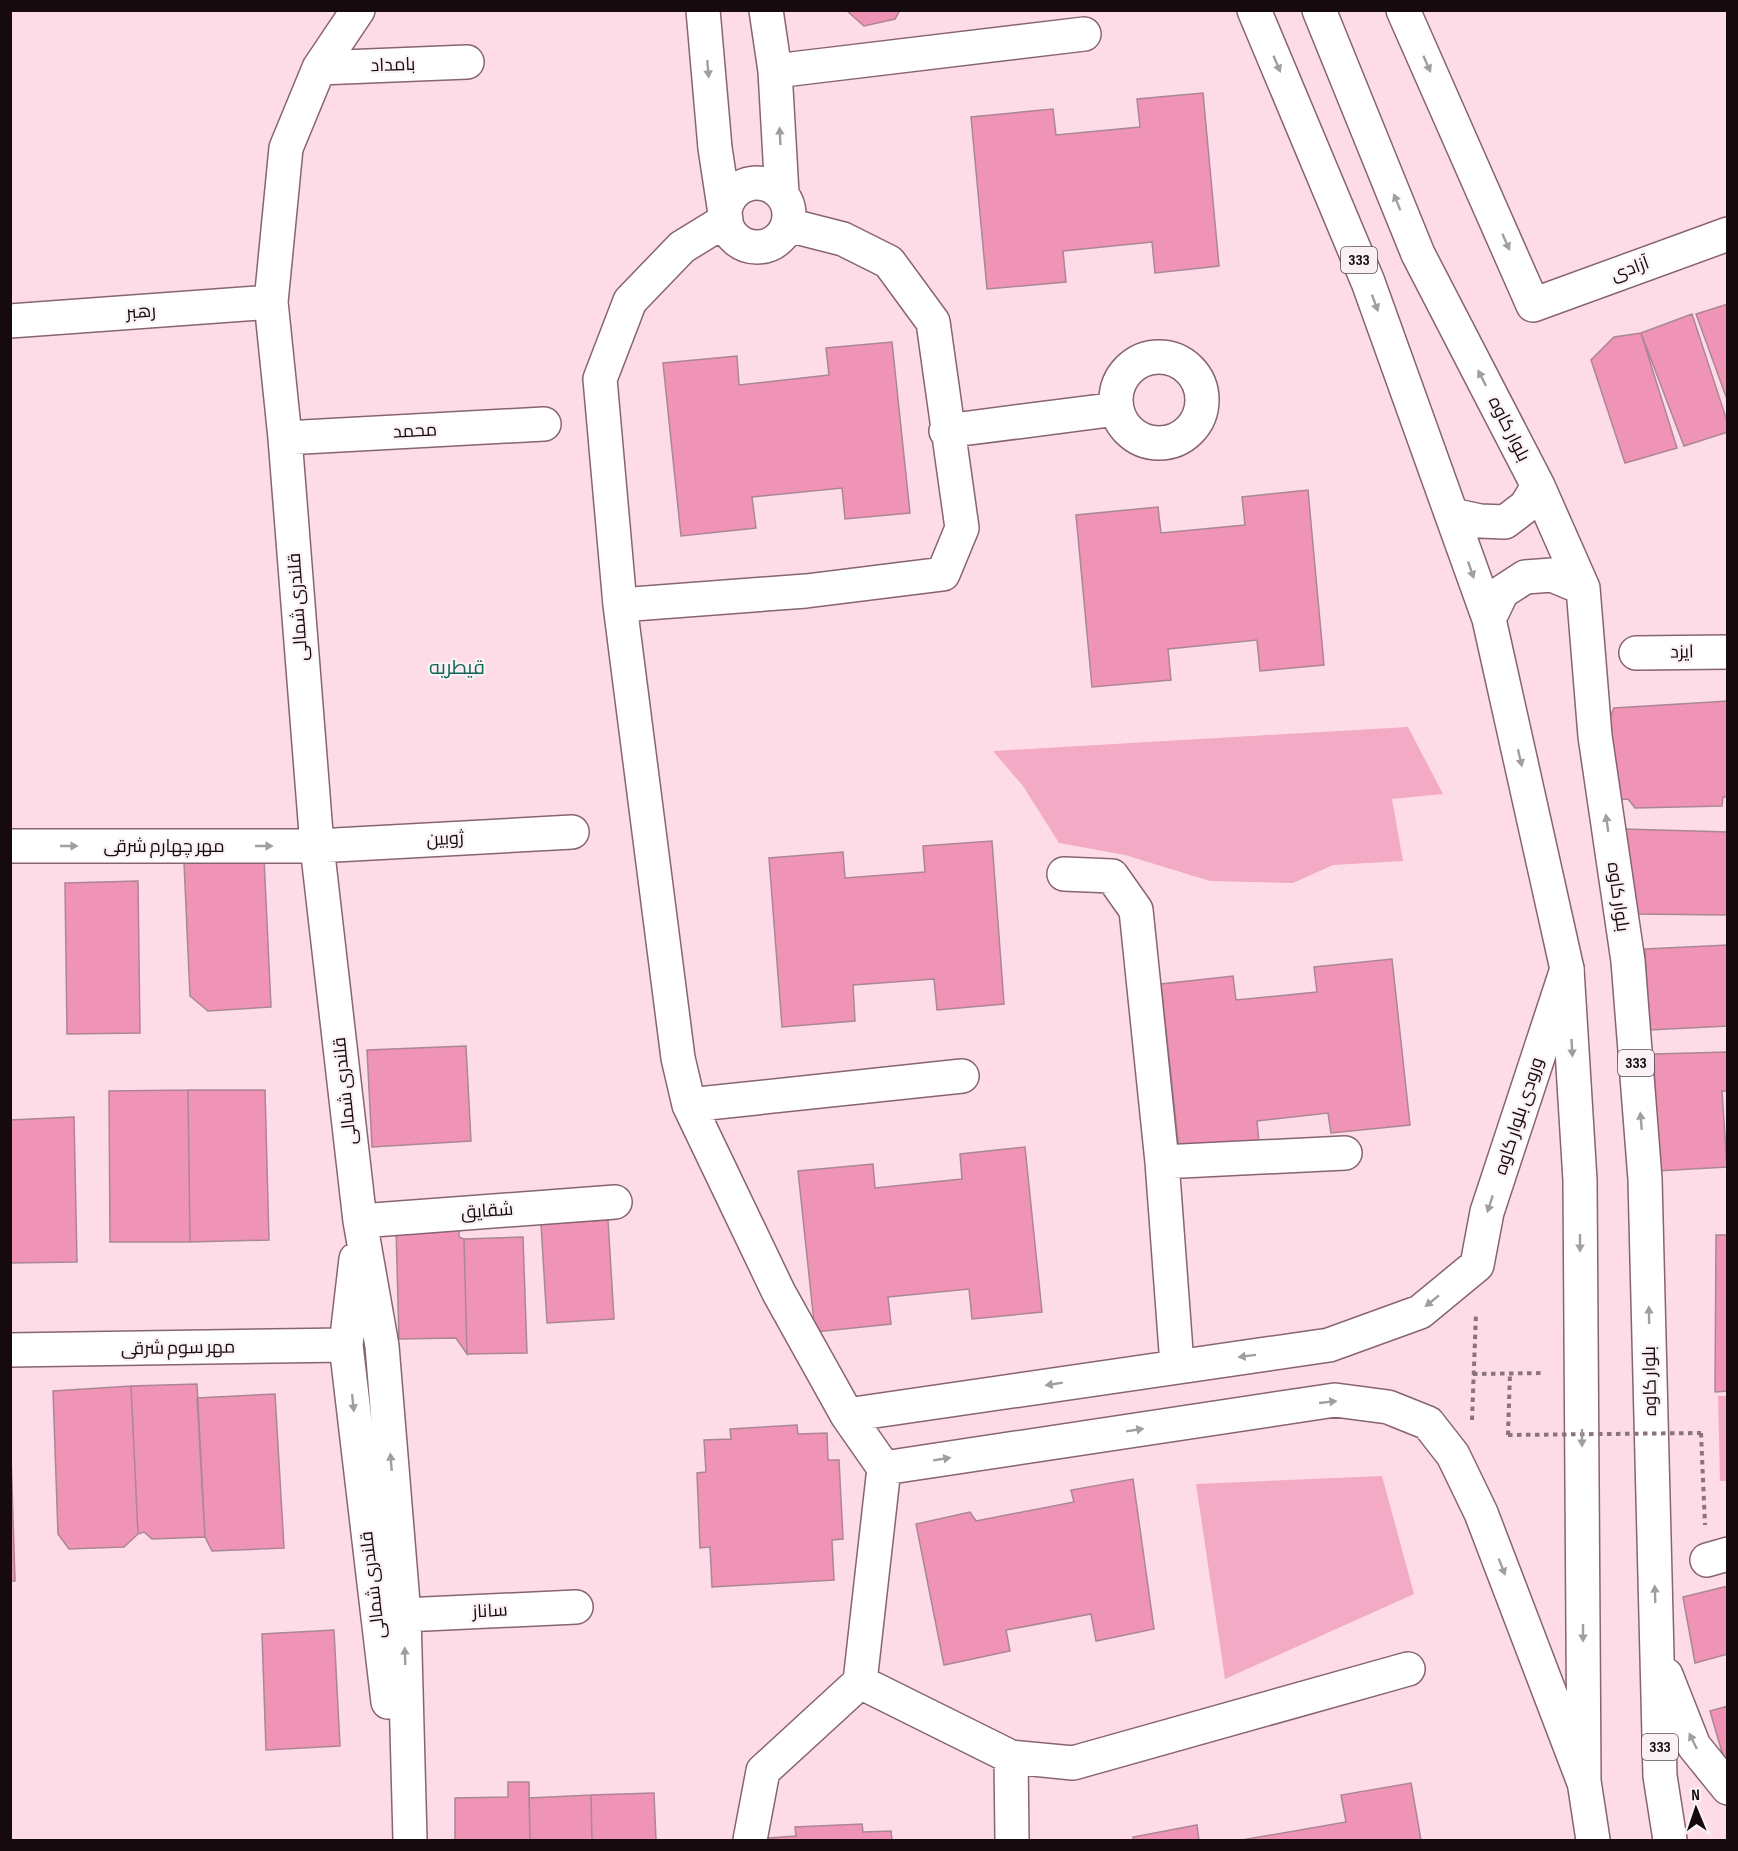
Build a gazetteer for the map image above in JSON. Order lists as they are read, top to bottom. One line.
{"streets":{"street":["بامداد","333","آزادی","رهبر","بلوار کاوه","محمد","قلندری شمالی","ایزد","ژوبین","مهر چهارم شرقی","ورودی بلوار کاوه","شقایق","مهر سوم شرقی","ساناز"]},"crossings":[["بامداد","قلندری شمالی"],["333","ورودی بلوار کاوه"],["رهبر","قلندری شمالی"],["محمد","قلندری شمالی"],["قلندری شمالی","ژوبین"],["قلندری شمالی","مهر چهارم شرقی"],["قلندری شمالی","شقایق"],["قلندری شمالی","مهر سوم شرقی"],["قلندری شمالی","ساناز"],["ژوبین","مهر چهارم شرقی"]],"one_way":["مهر چهارم شرقی"],"districts":["قیطریه"],"north":"top"}
